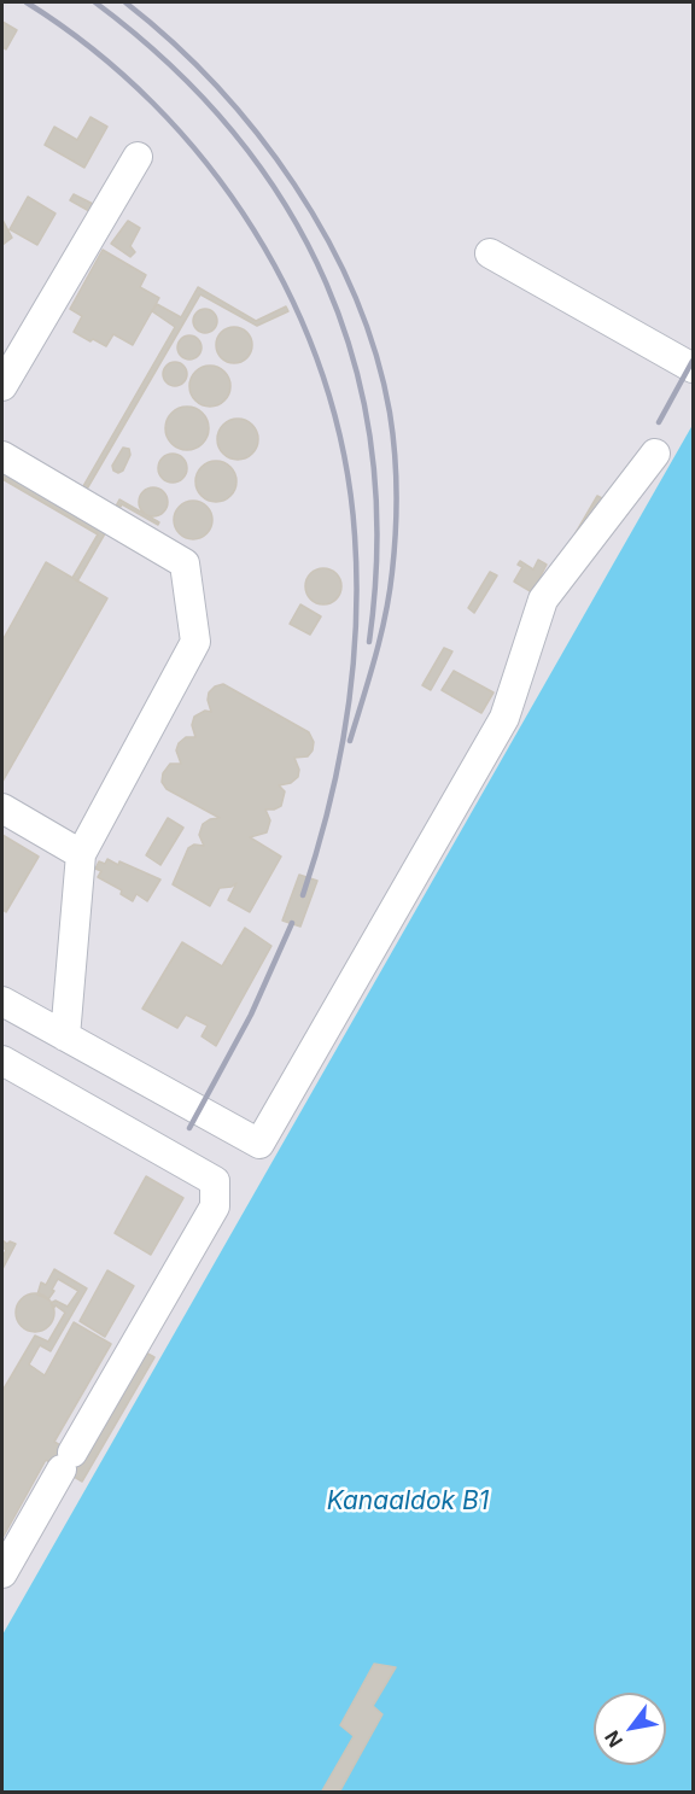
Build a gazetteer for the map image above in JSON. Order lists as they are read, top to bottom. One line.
{"water":["Kanaaldok B1"],"north":"bottom left"}
